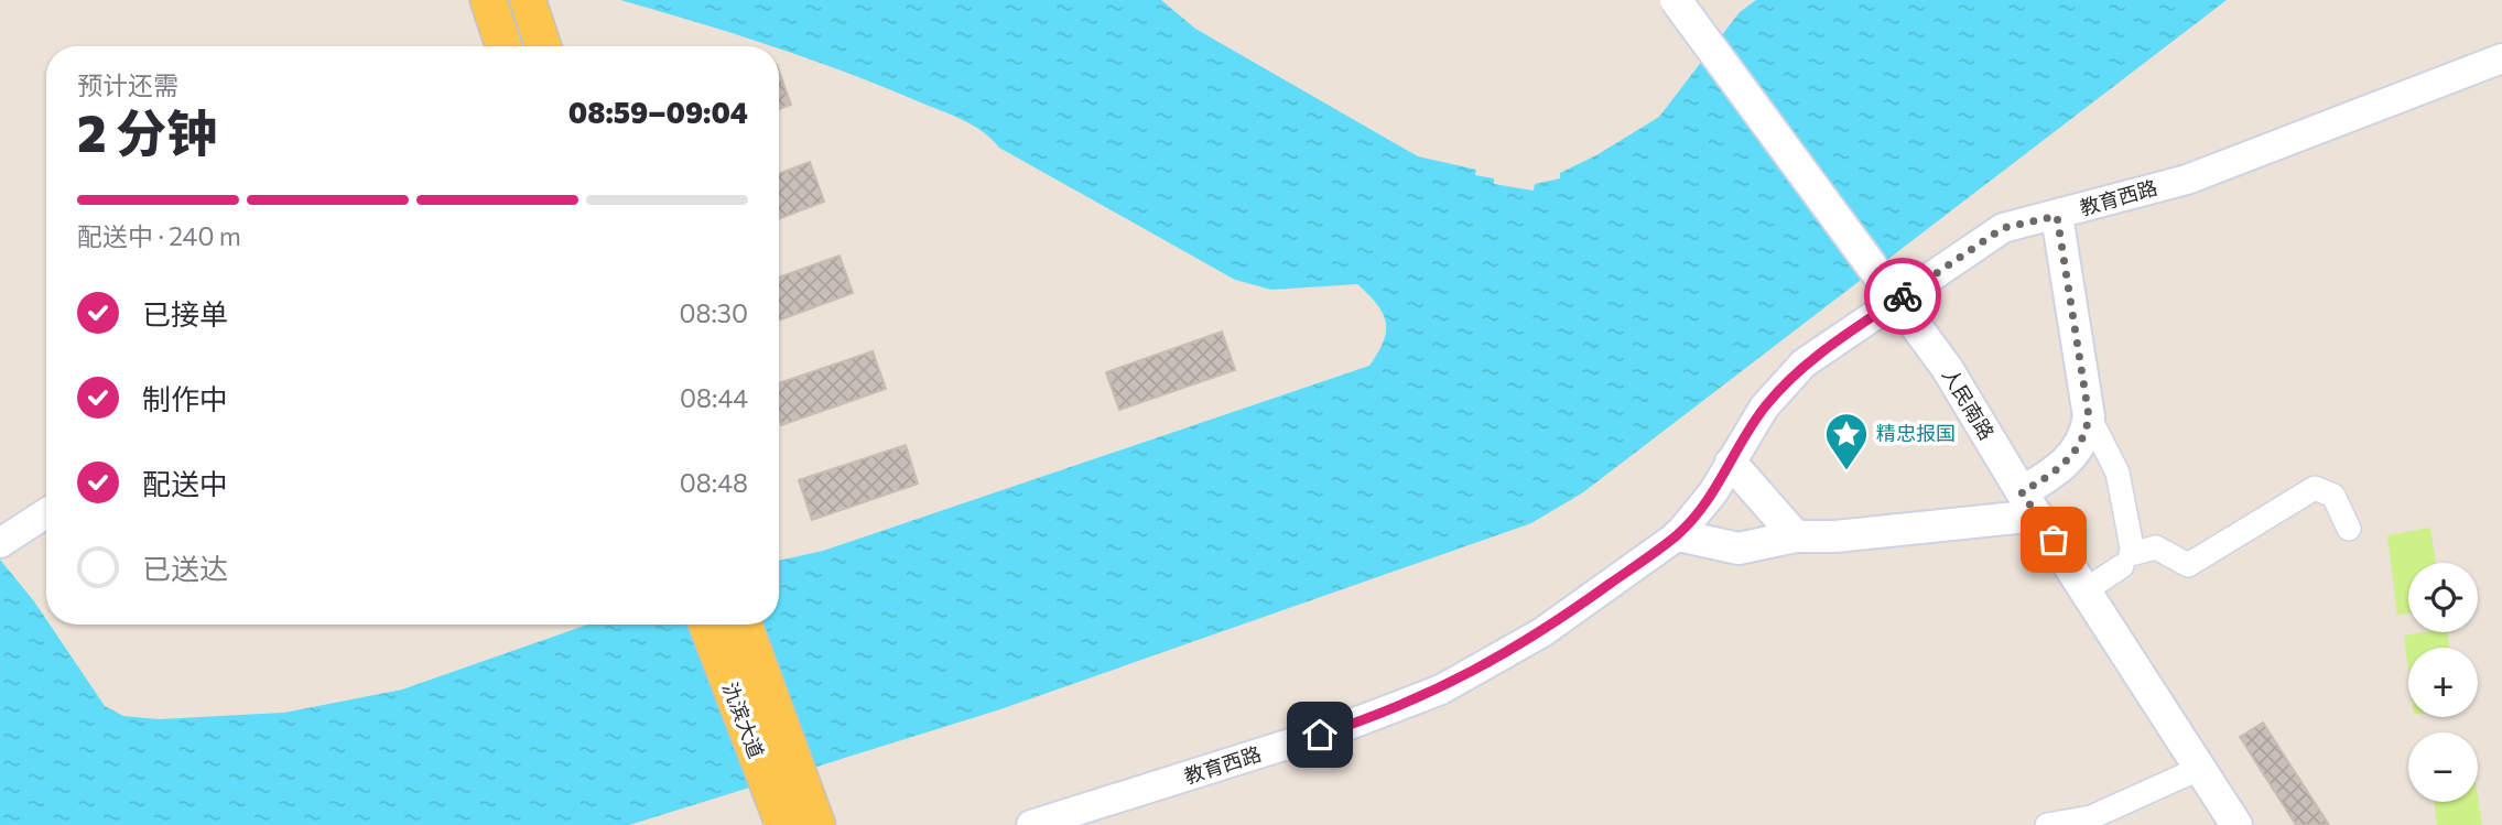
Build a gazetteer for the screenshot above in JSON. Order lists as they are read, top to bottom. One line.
{"streets":{"main road":["人民南路","氿滨大道"],"street":["教育西路"]},"places":{"place":["精忠报国"]},"page":{"heading":["2 分钟","预计还需","08:59–09:04"],"bar":"配送中 · 240 m","list":[["已接单","08:30"],["制作中","08:44"],["配送中","08:48"],"已送达"],"map_buttons":["+","−"]}}
